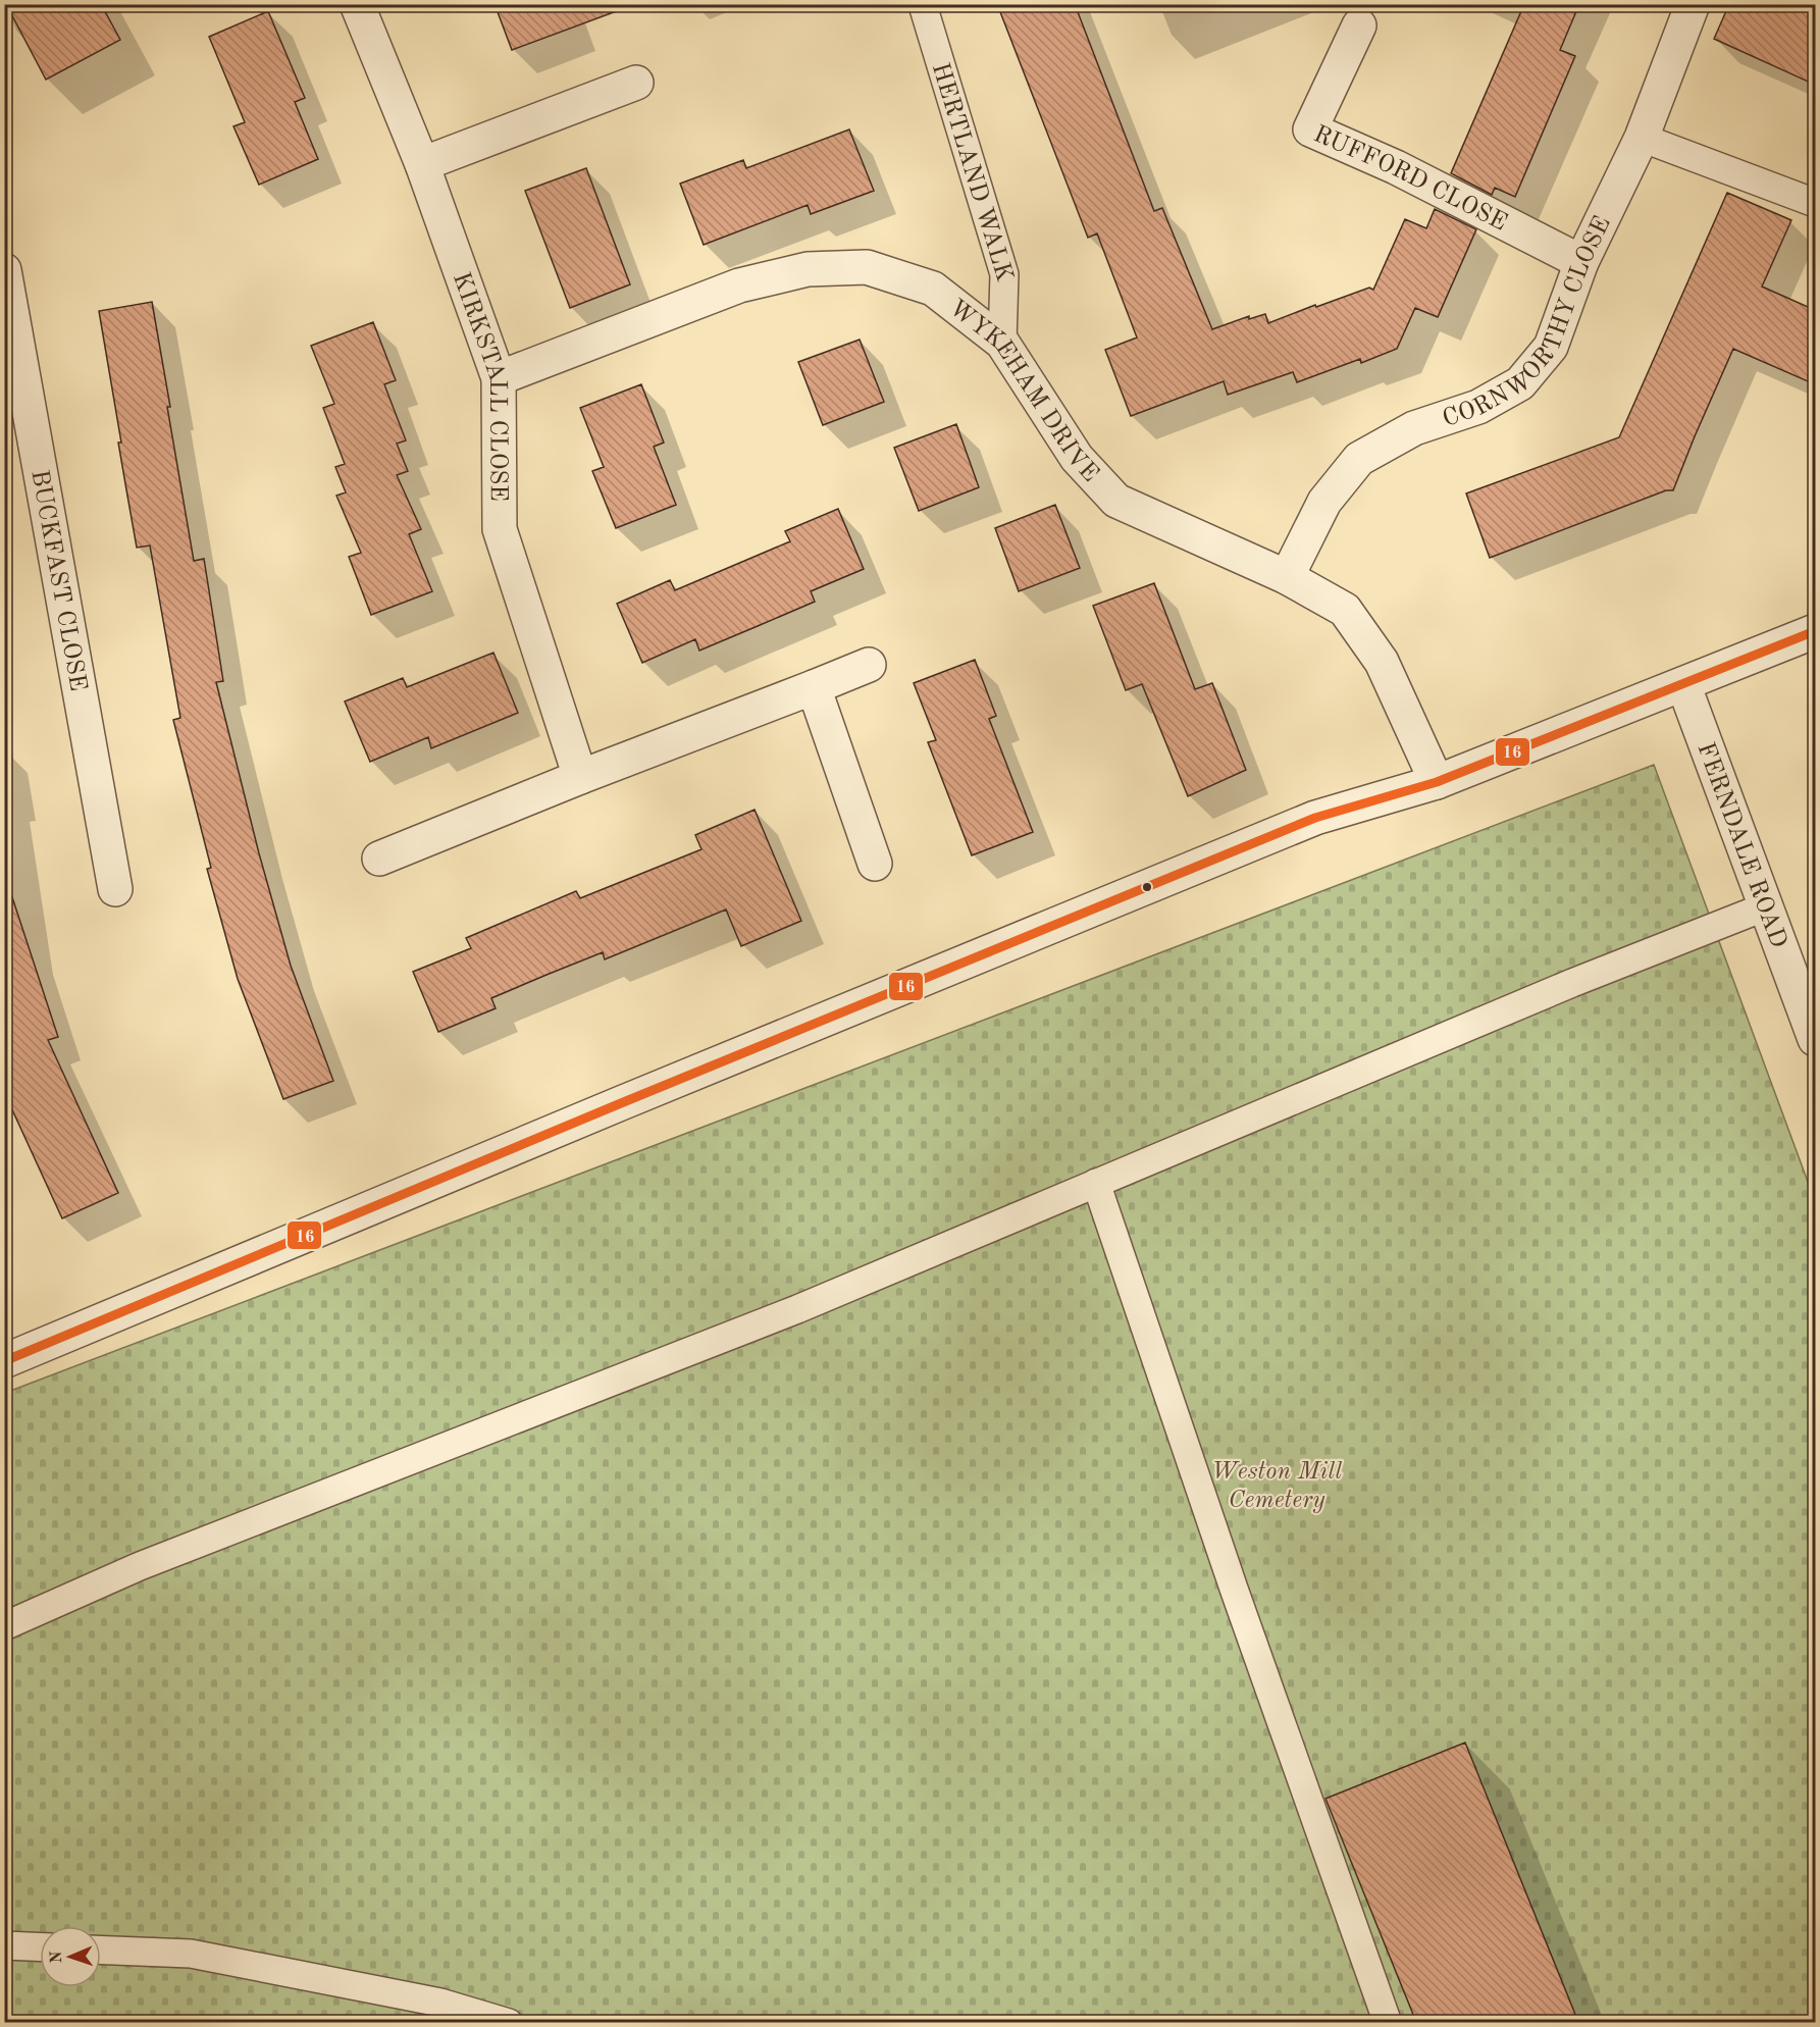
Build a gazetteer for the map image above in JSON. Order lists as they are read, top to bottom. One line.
{"streets":{"street":["RUFFORD CLOSE","CORNWORTHY CLOSE","KIRKSTALL CLOSE","WYKEHAM DRIVE","BUCKFAST CLOSE","FERNDALE ROAD"],"lane":["HERTLAND WALK"]},"crossings":[["HERTLAND WALK","WYKEHAM DRIVE"],["RUFFORD CLOSE","CORNWORTHY CLOSE"],["CORNWORTHY CLOSE","WYKEHAM DRIVE"],["KIRKSTALL CLOSE","WYKEHAM DRIVE"]],"parks":["Weston Mill Cemetery"],"lines":["transit line 16"],"north":"left"}
